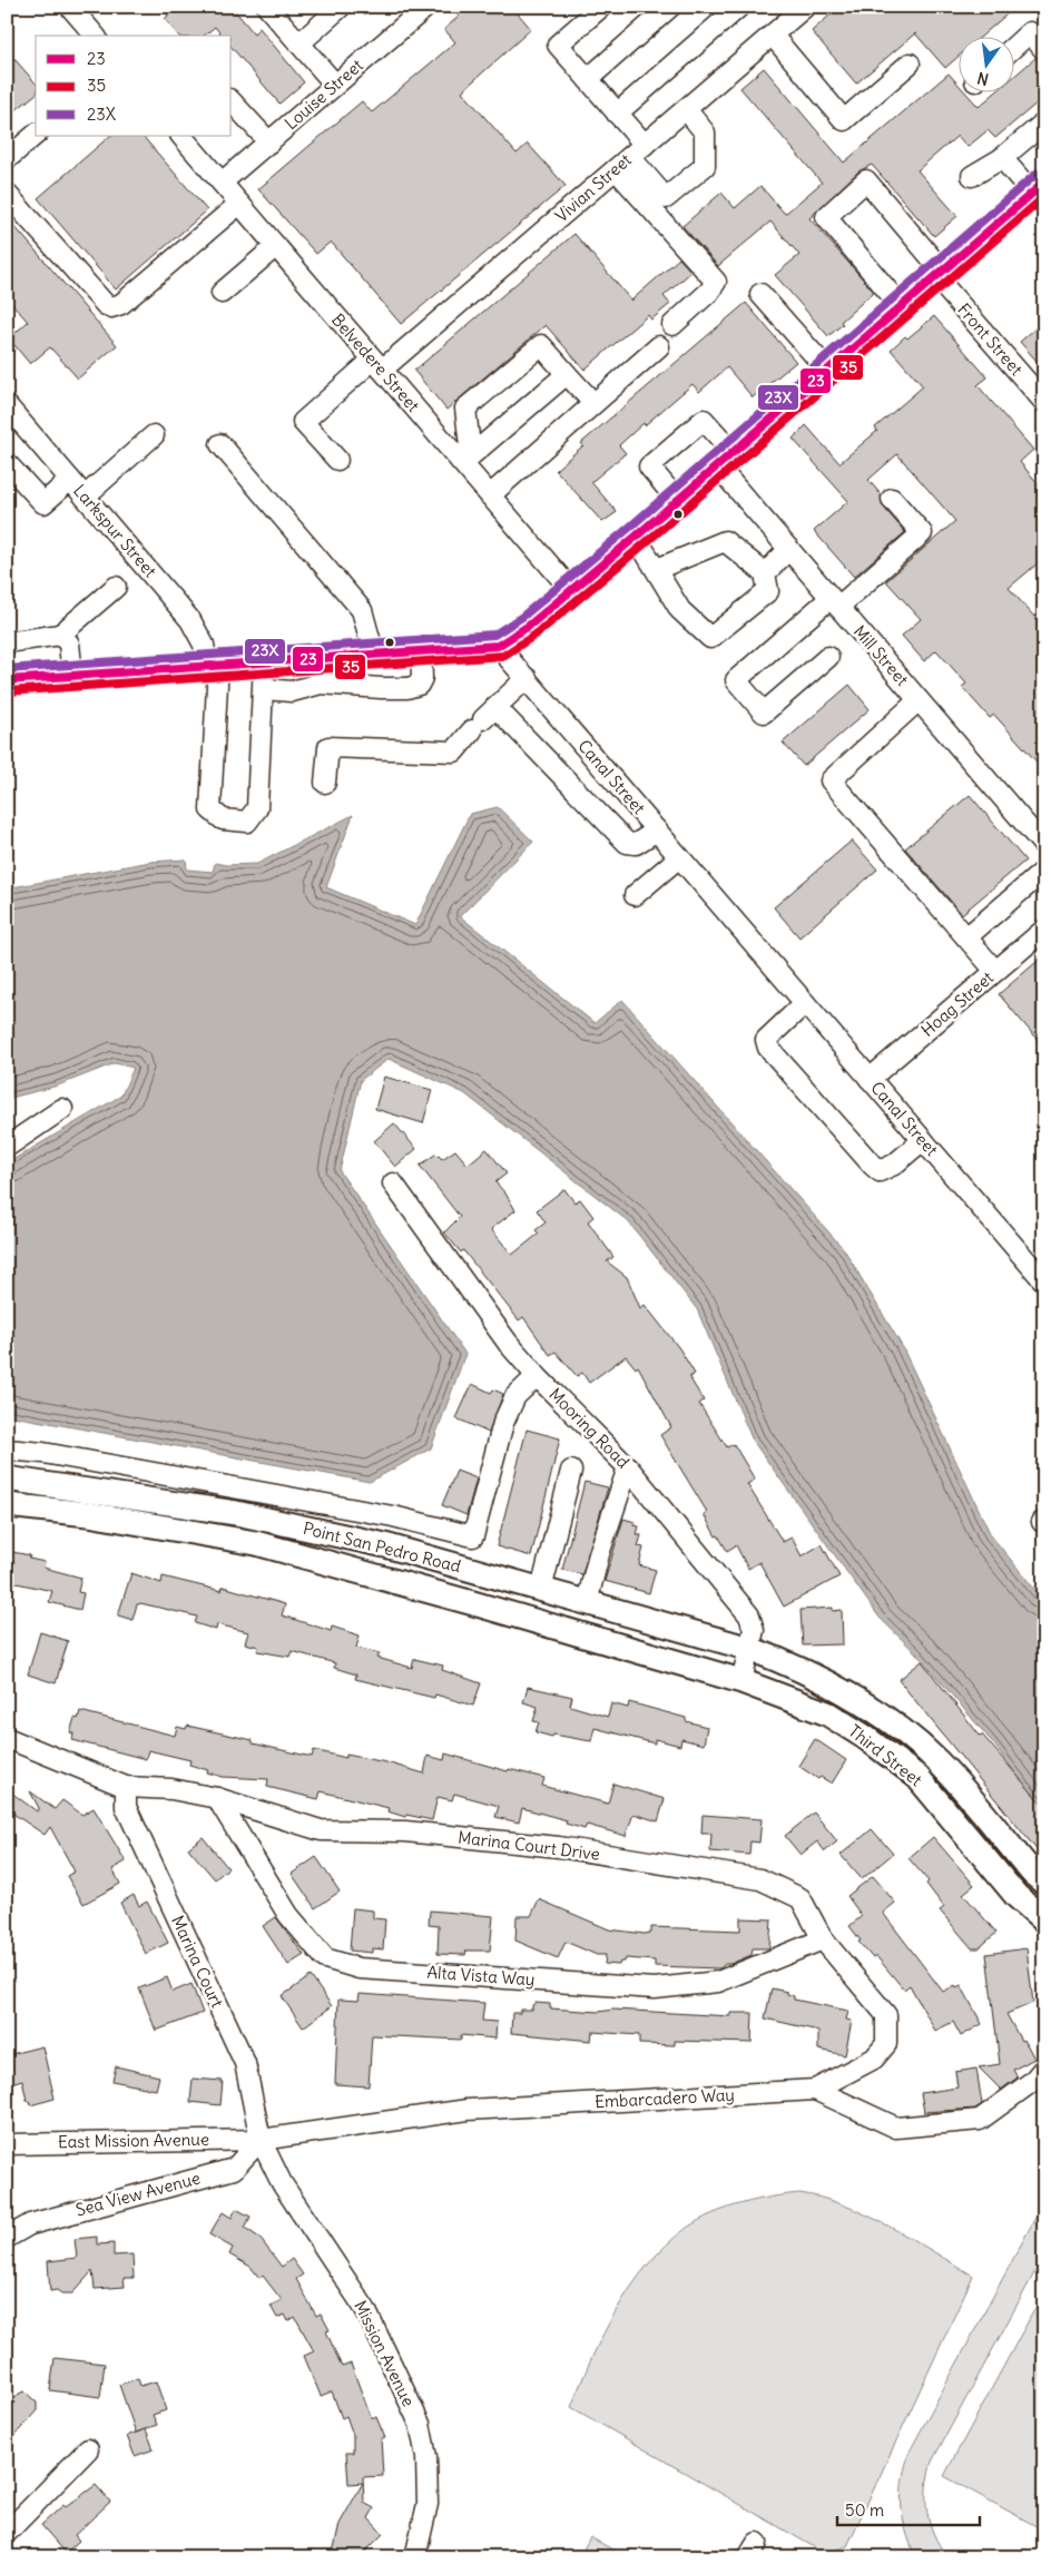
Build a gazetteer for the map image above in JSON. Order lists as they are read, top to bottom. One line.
{"streets":{"main road":["Point San Pedro Road","Third Street"],"street":["Louise Street","Vivian Street","Front Street","Belvedere Street","Larkspur Street","Mill Street","Canal Street","Hoag Street","Mooring Road","Marina Court Drive","Marina Court","Alta Vista Way","Embarcadero Way","East Mission Avenue","Sea View Avenue","Mission Avenue"]},"crossings":[["Louise Street","Belvedere Street"],["Vivian Street","Belvedere Street"],["Canal Street","Hoag Street"],["Mooring Road","Point San Pedro Road"],["Mooring Road","Third Street"],["Point San Pedro Road","Third Street"],["Marina Court Drive","Marina Court"],["Marina Court Drive","Alta Vista Way"],["Marina Court Drive","Embarcadero Way"],["Marina Court","Embarcadero Way"],["Marina Court","East Mission Avenue"],["Marina Court","Sea View Avenue"],["Marina Court","Mission Avenue"],["Embarcadero Way","East Mission Avenue"],["Embarcadero Way","Sea View Avenue"],["Embarcadero Way","Mission Avenue"],["East Mission Avenue","Sea View Avenue"],["East Mission Avenue","Mission Avenue"],["Sea View Avenue","Mission Avenue"]],"lines":["transit line 23X","transit line 23","transit line 35"],"legend":["23","35","23X"],"scale_bar":"50 m","north":"bottom"}
